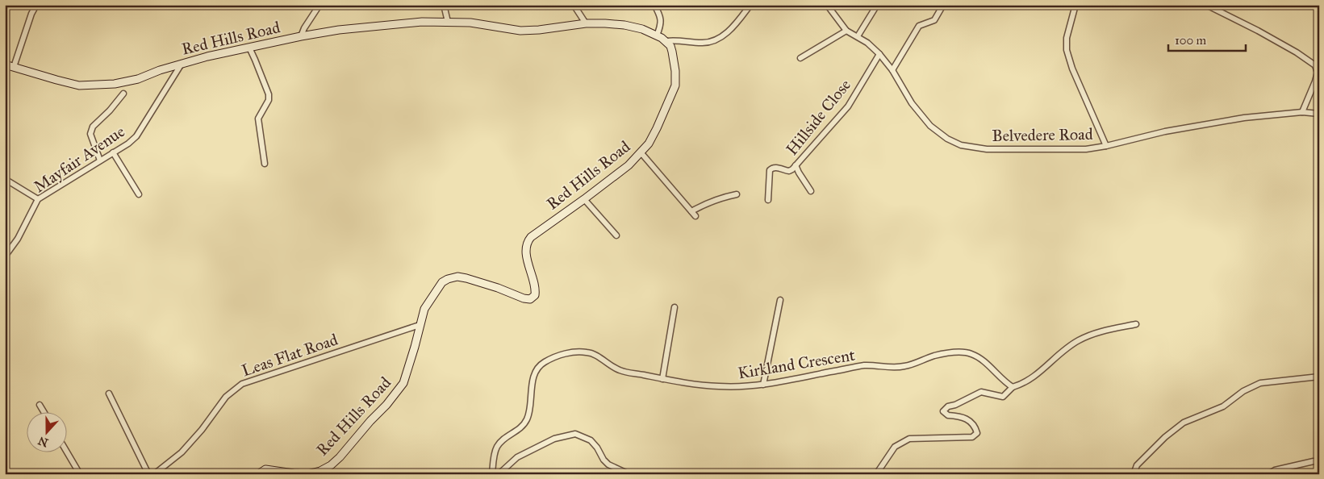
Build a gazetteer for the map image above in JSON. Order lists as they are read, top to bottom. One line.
{"streets":{"main road":["Red Hills Road"],"street":["Hillside Close","Belvedere Road","Mayfair Avenue","Leas Flat Road","Kirkland Crescent"]},"crossings":[["Red Hills Road","Mayfair Avenue"],["Red Hills Road","Leas Flat Road"],["Hillside Close","Belvedere Road"]],"scale_bar":"100 m","north":"bottom"}
